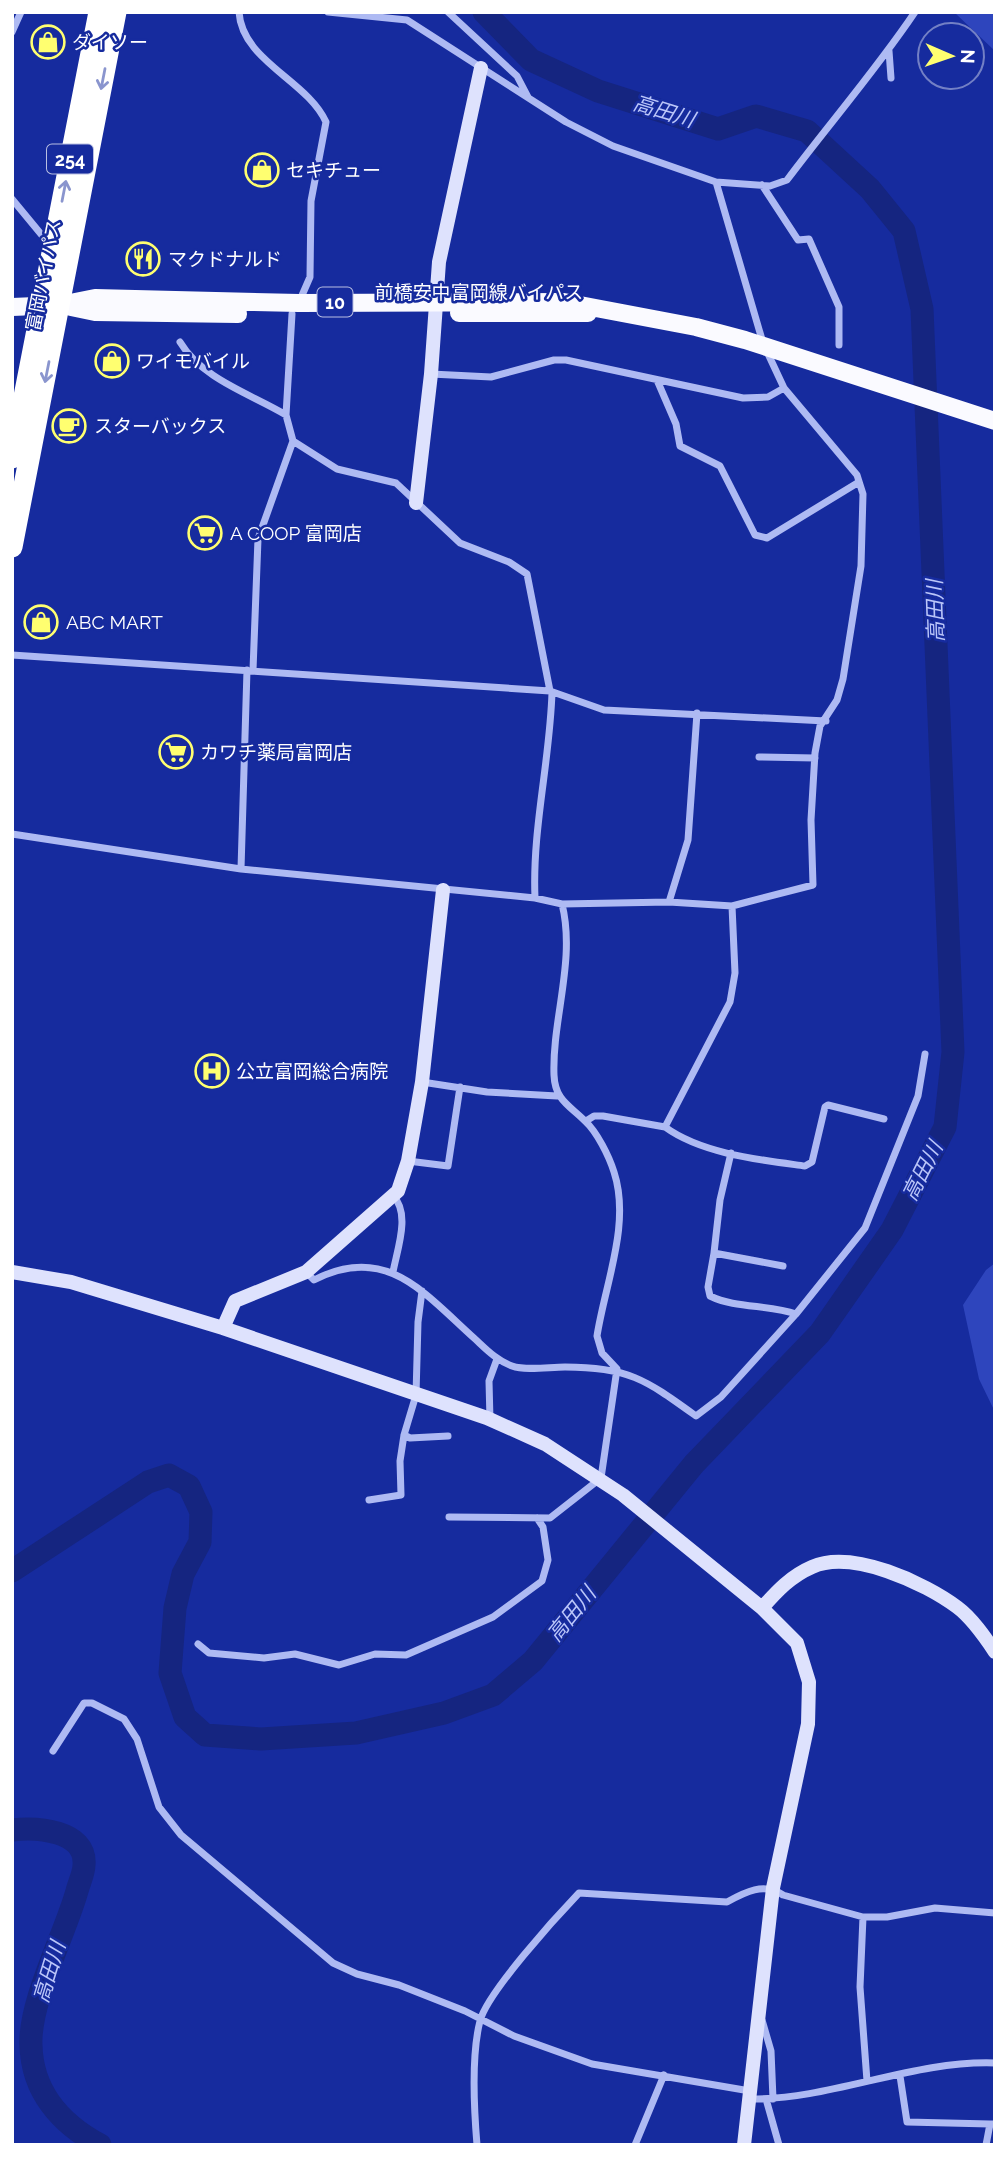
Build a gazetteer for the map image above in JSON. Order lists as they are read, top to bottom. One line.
{"streets":{"highway":["254","富岡バイパス"],"main road":["前橋安中富岡線バイパス","10"]},"crossings":[["富岡バイパス","前橋安中富岡線バイパス"]],"water":["高田川"],"places":{"shop":["ダイソー","セキチュー","ワイモバイル","ABC MART"],"restaurant":["マクドナルド"],"cafe":["スターバックス"],"supermarket":["A COOP 富岡店","カワチ薬局富岡店"],"hospital":["公立富岡総合病院"]},"north":"right"}
